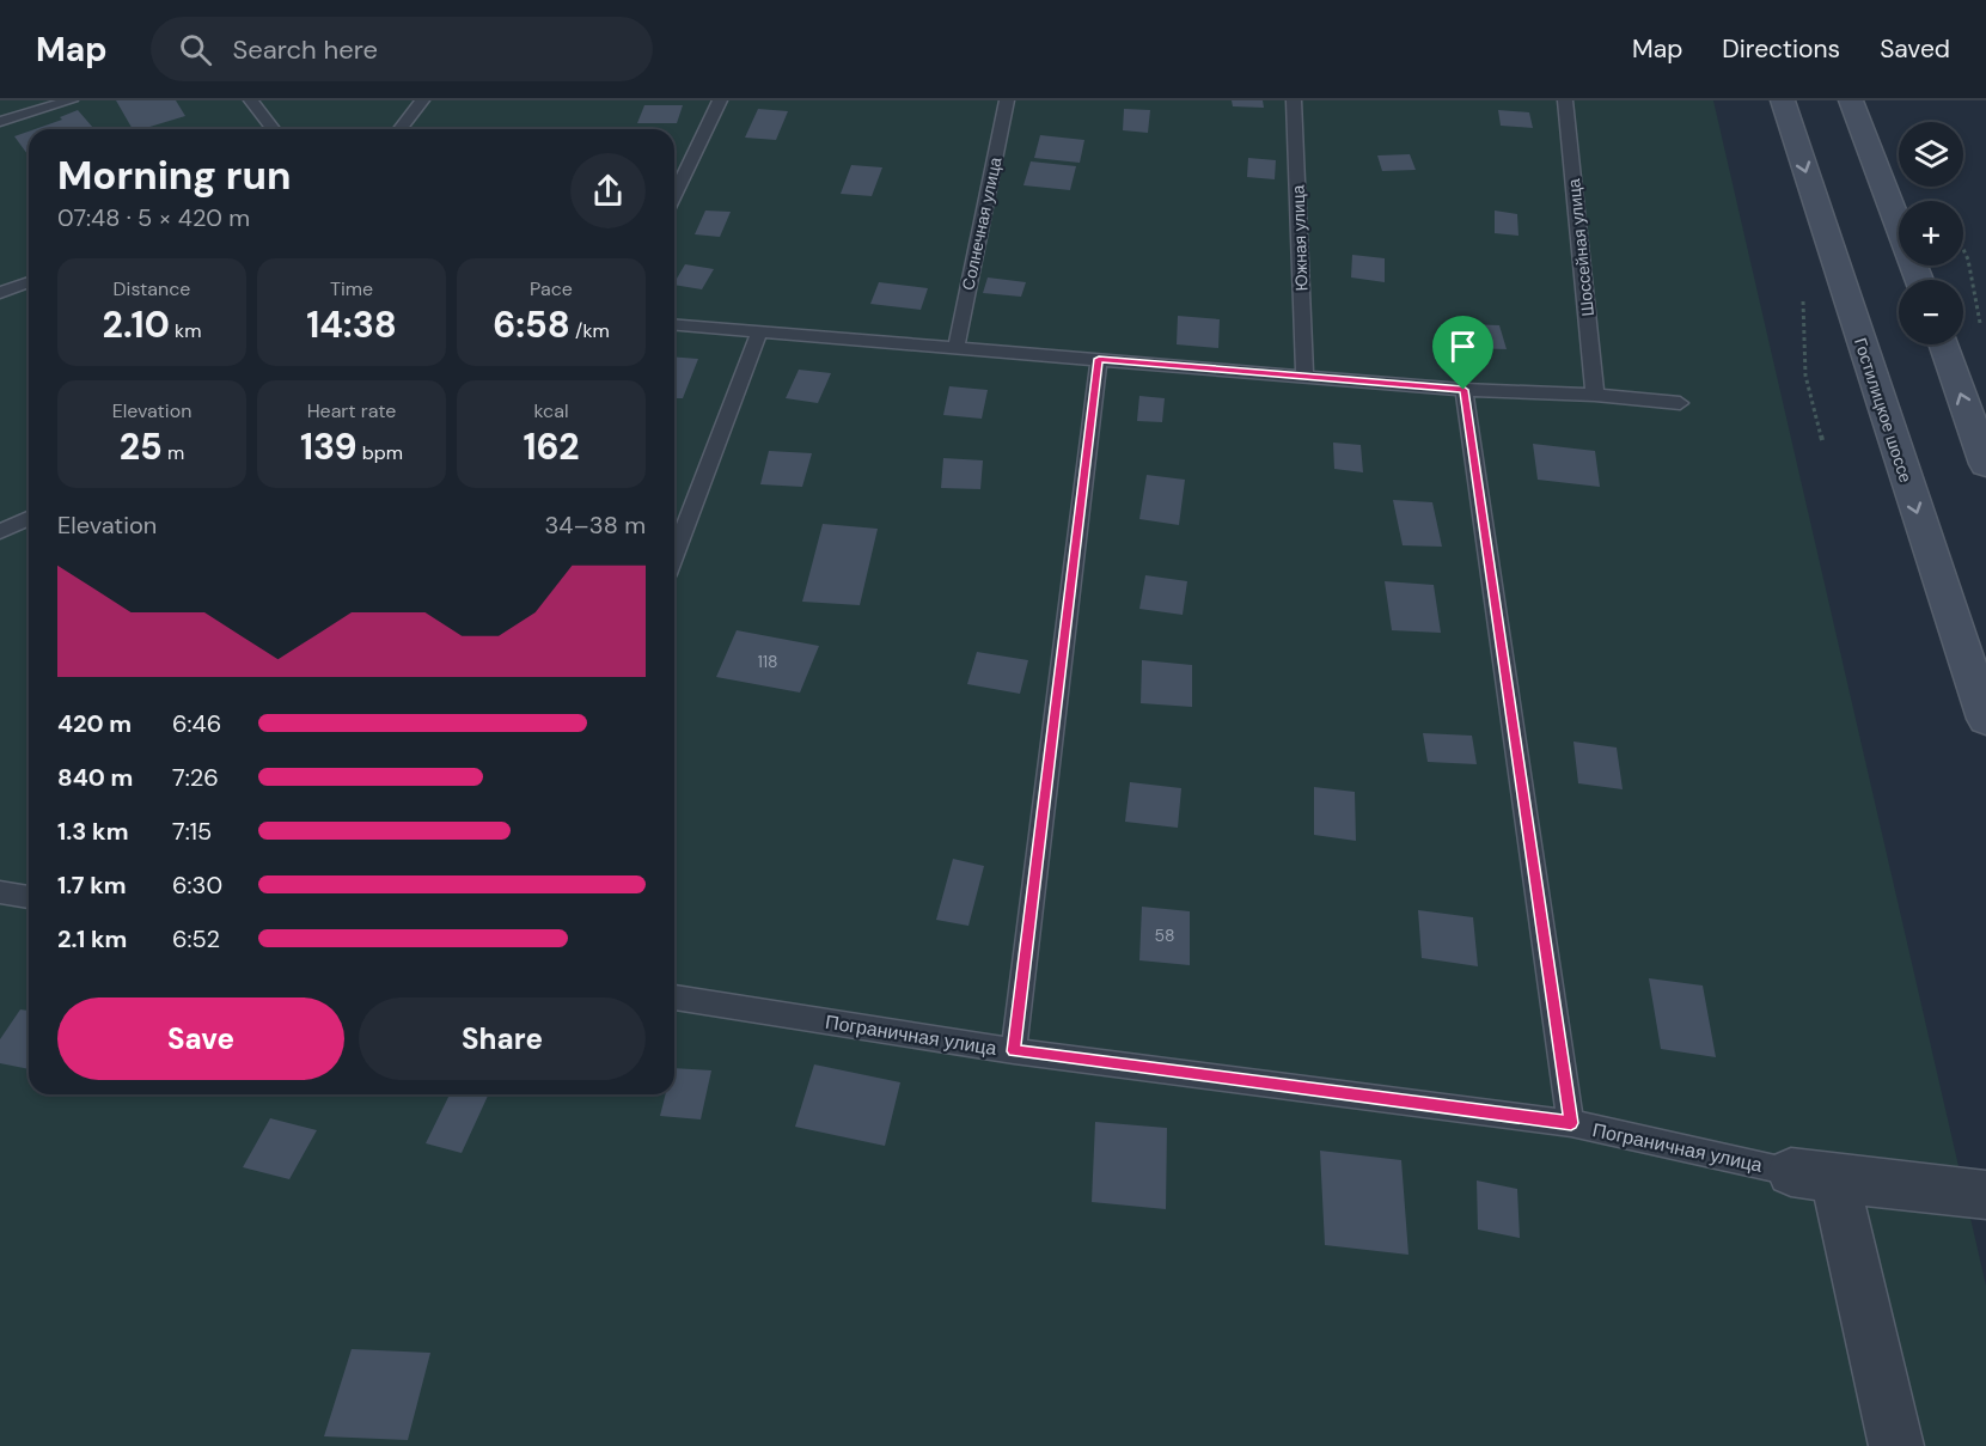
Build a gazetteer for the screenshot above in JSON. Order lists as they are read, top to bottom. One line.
{"streets":{"main road":["Гостилицкое шоссе"],"lane":["Солнечная улица","Южная улица","Шоссейная улица","Пограничная улица"]},"house_numbers":["118","58"],"page":{"header":"Map","search":"Search here","nav":["Map","Directions","Saved"],"map_buttons":["+","−"],"heading":["Morning run","07:48 · 5 × 420 m"],"stats":[["Distance","2.10 km"],["Time","14:38"],["Pace","6:58 /km"],["Elevation","25 m"],["Heart rate","139 bpm"],["kcal","162"]],"chart":["Elevation","34–38 m"],"list":[{"name":"420 m","note":"6:46"},{"name":"840 m","note":"7:26"},{"name":"1.3 km","note":"7:15"},{"name":"1.7 km","note":"6:30"},{"name":"2.1 km","note":"6:52"}],"buttons":["Save","Share"]}}
